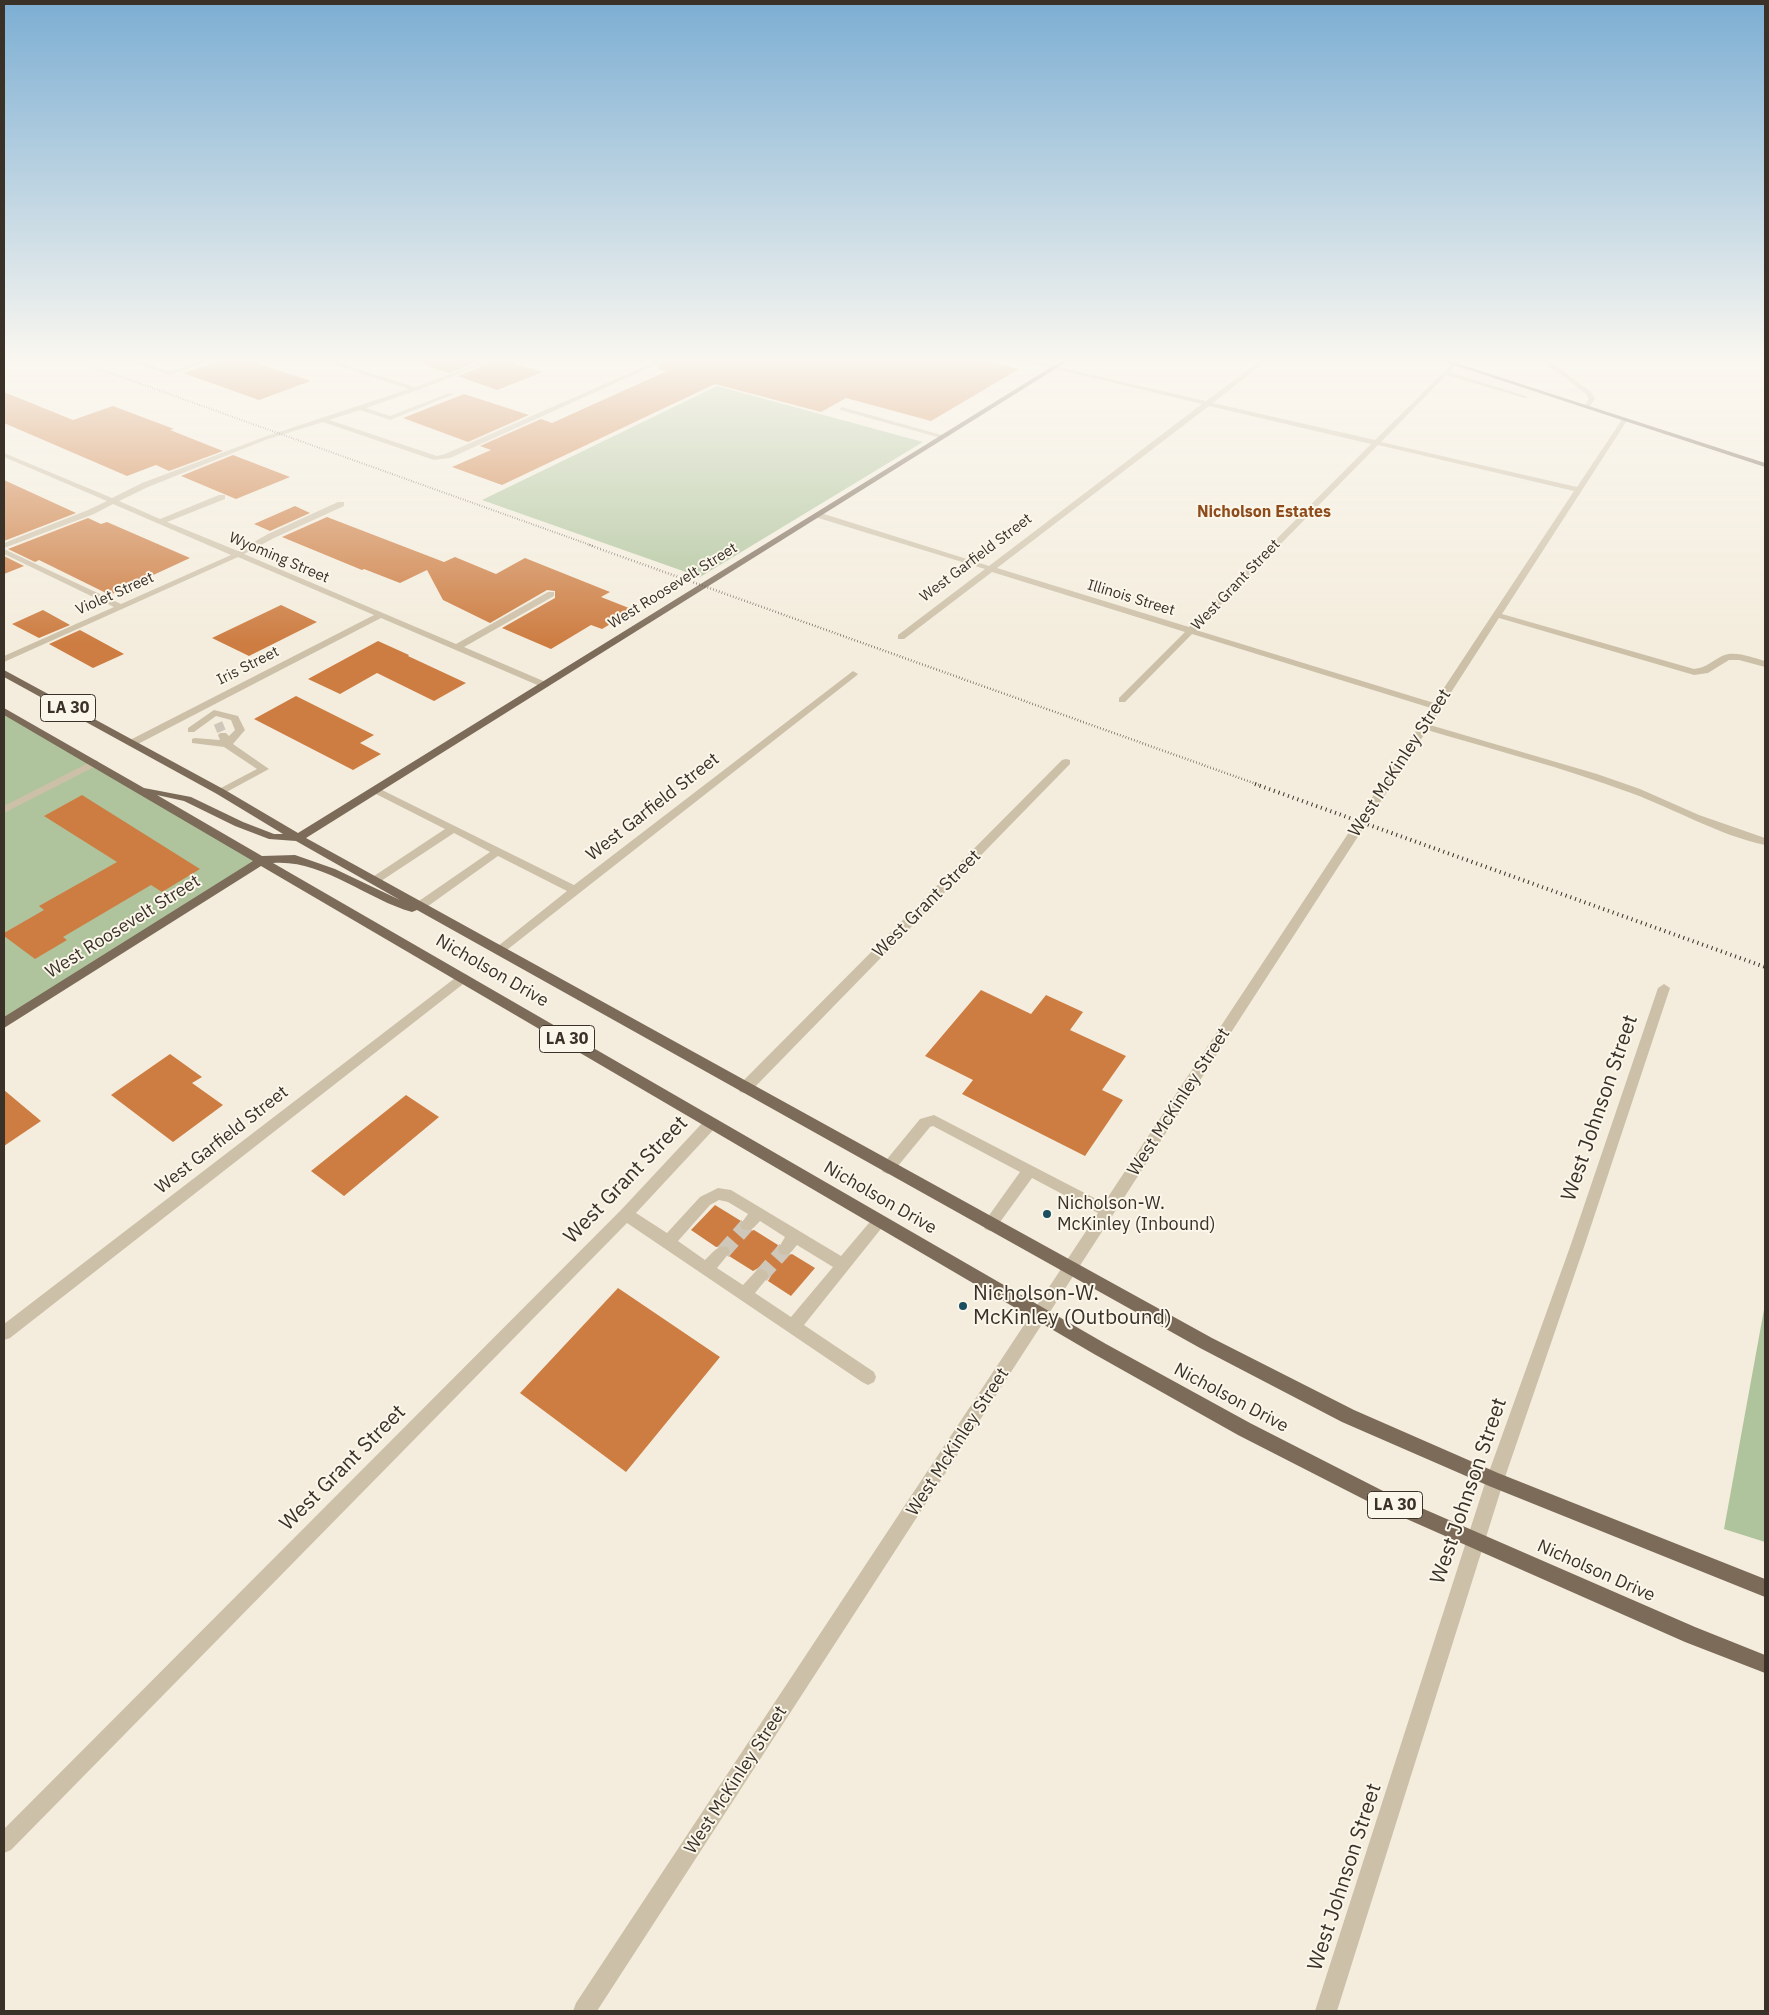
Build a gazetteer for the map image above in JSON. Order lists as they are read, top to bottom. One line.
{"streets":{"main road":["West Roosevelt Street","LA 30","Nicholson Drive"],"street":["Wyoming Street","West Garfield Street","West Grant Street","Violet Street","Illinois Street","Iris Street","West McKinley Street","West Johnson Street"]},"crossings":[["Wyoming Street","West Roosevelt Street"],["Wyoming Street","Violet Street"],["Wyoming Street","Iris Street"],["West Garfield Street","Illinois Street"],["West Garfield Street","Nicholson Drive"],["West Grant Street","Illinois Street"],["West Grant Street","Nicholson Drive"],["West Roosevelt Street","Illinois Street"],["West Roosevelt Street","Nicholson Drive"],["Illinois Street","West McKinley Street"],["Iris Street","Nicholson Drive"],["West McKinley Street","Nicholson Drive"],["Nicholson Drive","West Johnson Street"]],"districts":["Nicholson Estates"],"places":["Nicholson-W. McKinley (Inbound)","Nicholson-W. McKinley (Outbound)"]}
